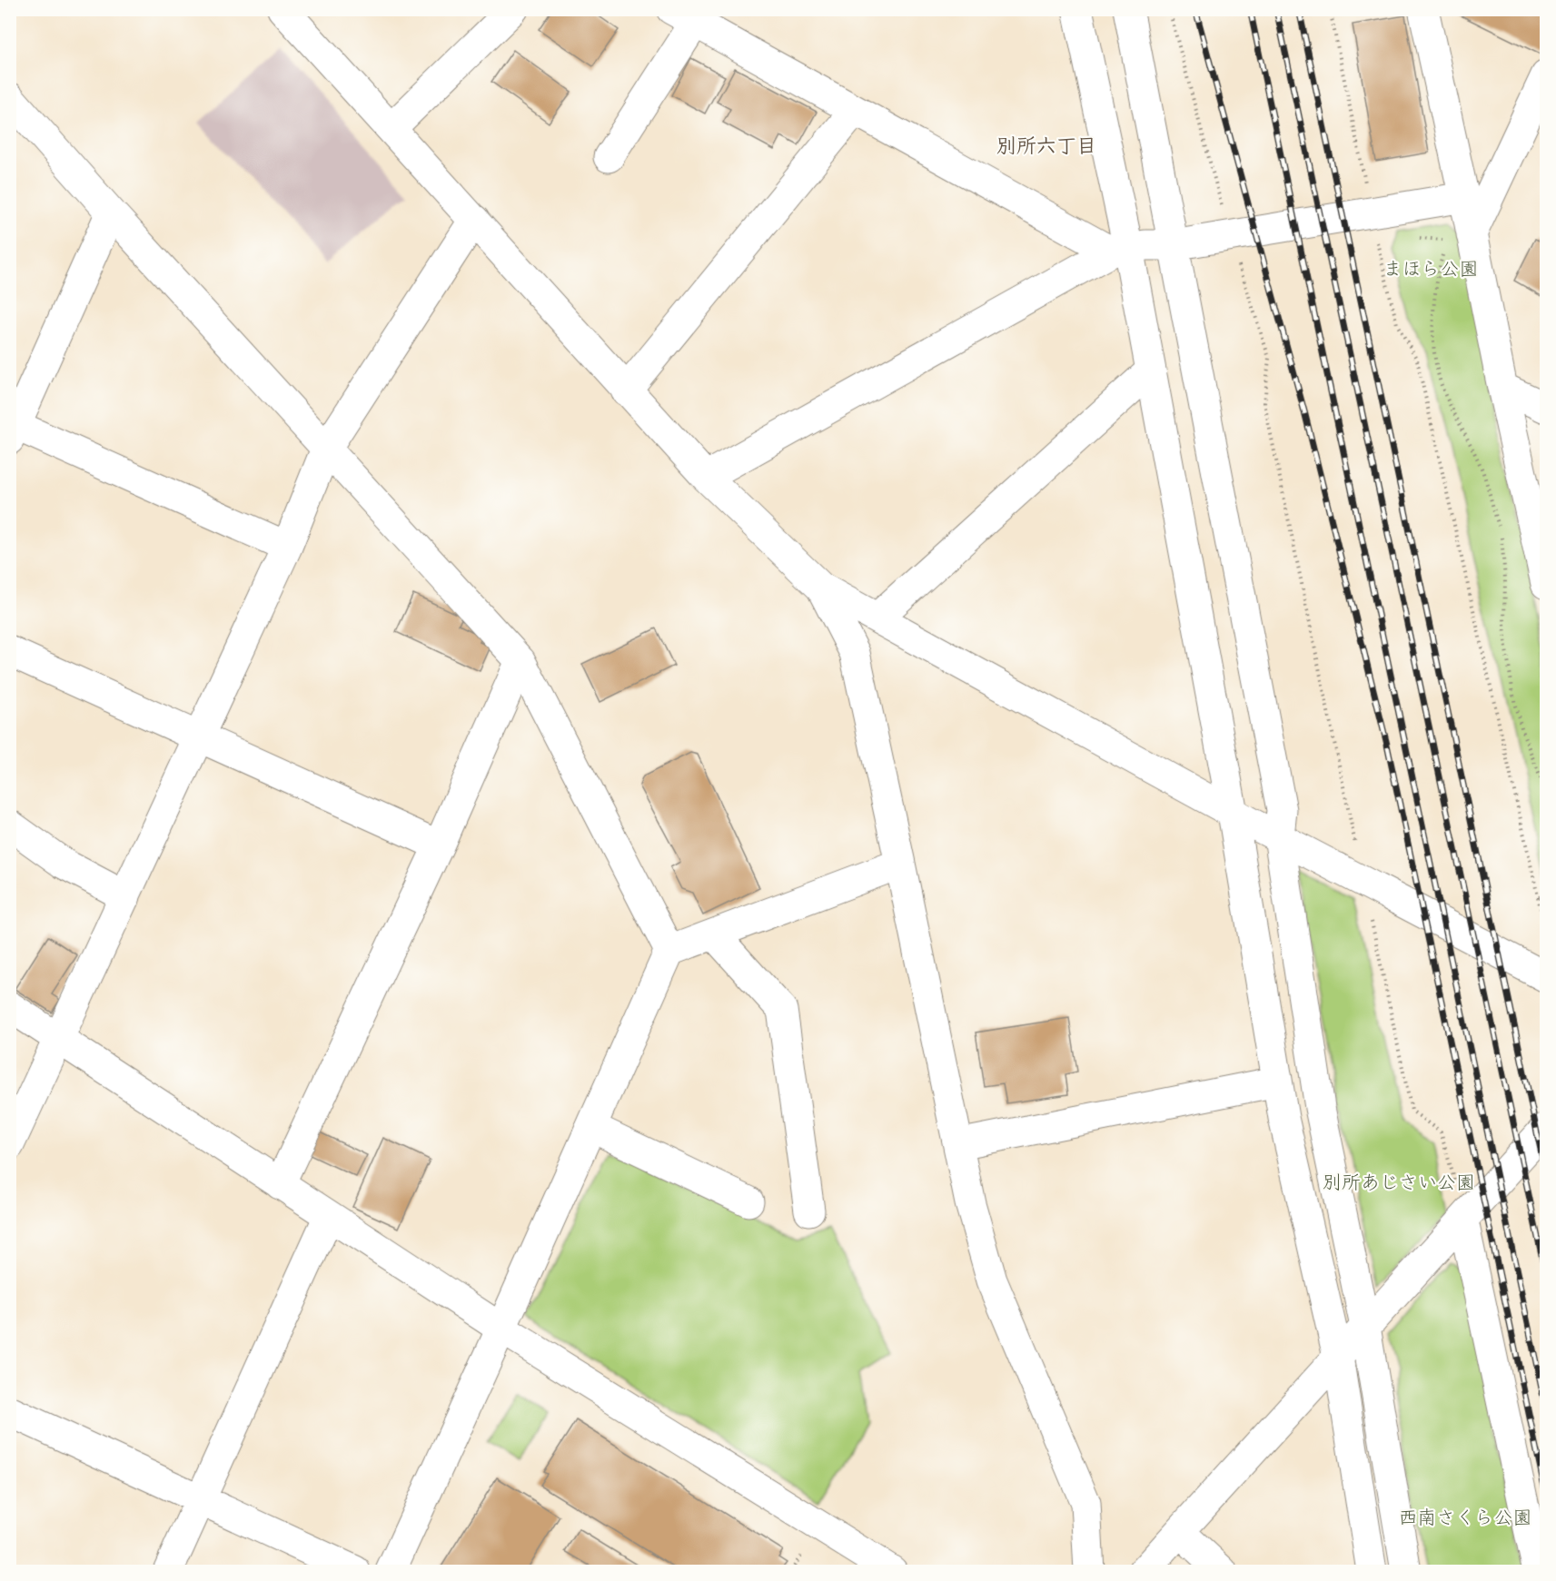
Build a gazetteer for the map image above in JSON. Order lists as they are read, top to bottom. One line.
{"districts":["別所六丁目"],"parks":["まほら公園","別所あじさい公園","西南さくら公園"]}
